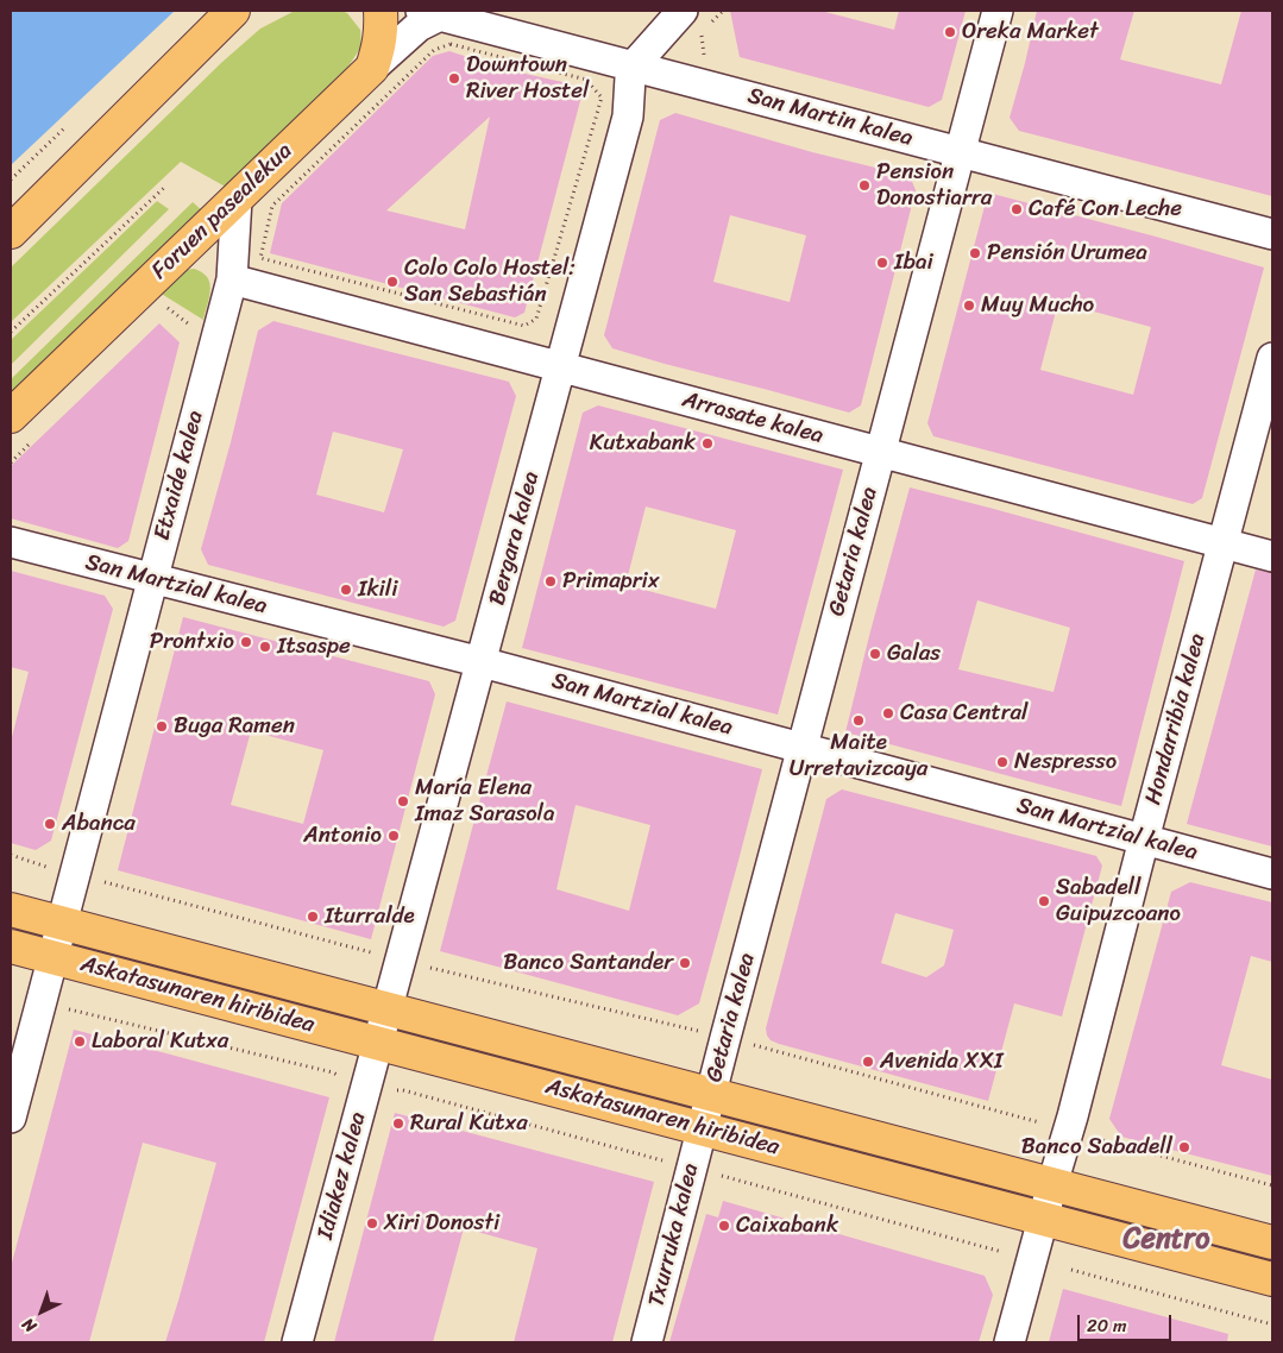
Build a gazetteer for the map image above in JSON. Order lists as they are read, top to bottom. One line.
{"streets":{"main road":["Foruen pasealekua","Askatasunaren hiribidea"],"street":["San Martin kalea","Arrasate kalea","Etxaide kalea","Bergara kalea","Getaria kalea","San Martzial kalea","Hondarribia kalea","Idiakez kalea","Txurruka kalea"]},"crossings":[["San Martin kalea","Foruen pasealekua"],["San Martin kalea","Bergara kalea"],["San Martin kalea","Getaria kalea"],["Foruen pasealekua","Etxaide kalea"],["Arrasate kalea","Etxaide kalea"],["Arrasate kalea","Bergara kalea"],["Arrasate kalea","Getaria kalea"],["Arrasate kalea","Hondarribia kalea"],["Etxaide kalea","San Martzial kalea"],["Etxaide kalea","Askatasunaren hiribidea"],["Bergara kalea","San Martzial kalea"],["Bergara kalea","Askatasunaren hiribidea"],["Bergara kalea","Idiakez kalea"],["Getaria kalea","San Martzial kalea"],["Getaria kalea","Askatasunaren hiribidea"],["Getaria kalea","Txurruka kalea"],["San Martzial kalea","Hondarribia kalea"],["Hondarribia kalea","Askatasunaren hiribidea"],["Askatasunaren hiribidea","Idiakez kalea"],["Askatasunaren hiribidea","Txurruka kalea"]],"districts":["Centro"],"places":["Oreka Market","Downtown River Hostel","Pension Donostiarra","Café Con Leche","Pensión Urumea","Ibai","Colo Colo Hostel: San Sebastián","Muy Mucho","Kutxabank","Primaprix","Ikili","Prontxio","Itsaspe","Galas","Casa Central","Maite Urretavizcaya","Buga Ramen","Nespresso","María Elena Imaz Sarasola","Abanca","Antonio","Sabadell Guipuzcoano","Iturralde","Banco Santander","Laboral Kutxa","Avenida XXI","Rural Kutxa","Banco Sabadell","Xiri Donosti","Caixabank"],"scale_bar":"20 m","north":"bottom left"}
